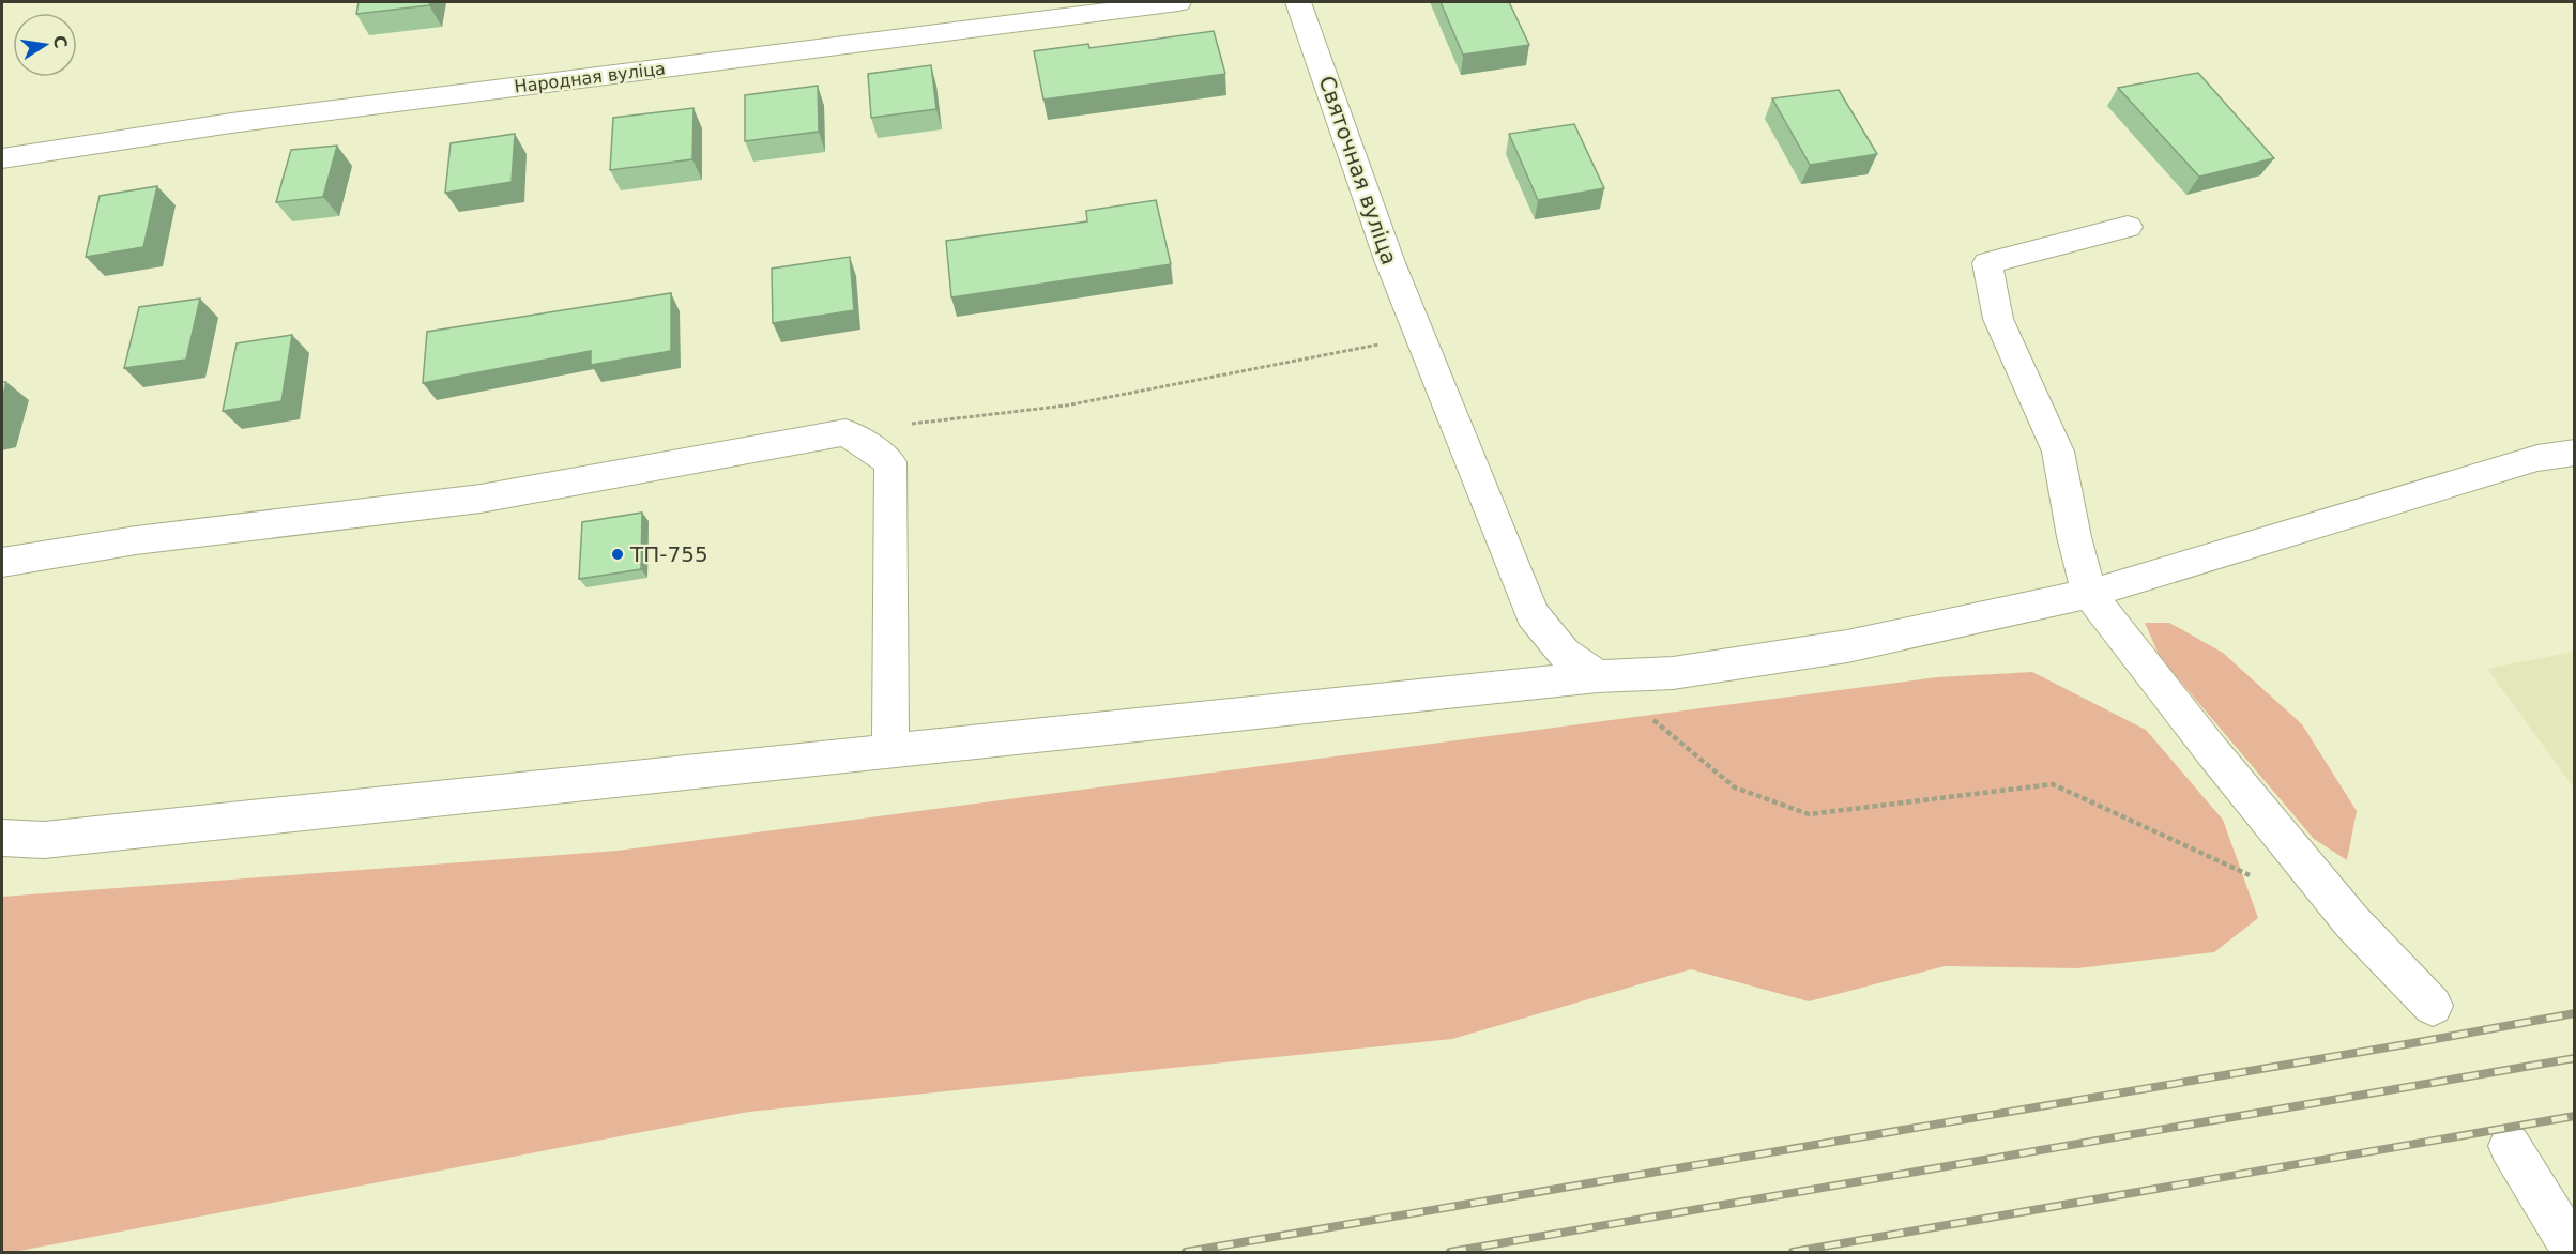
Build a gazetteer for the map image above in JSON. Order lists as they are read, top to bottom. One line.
{"streets":{"street":["Народная вуліца","Святочная вуліца"]},"places":["ТП-755"],"north":"right"}
